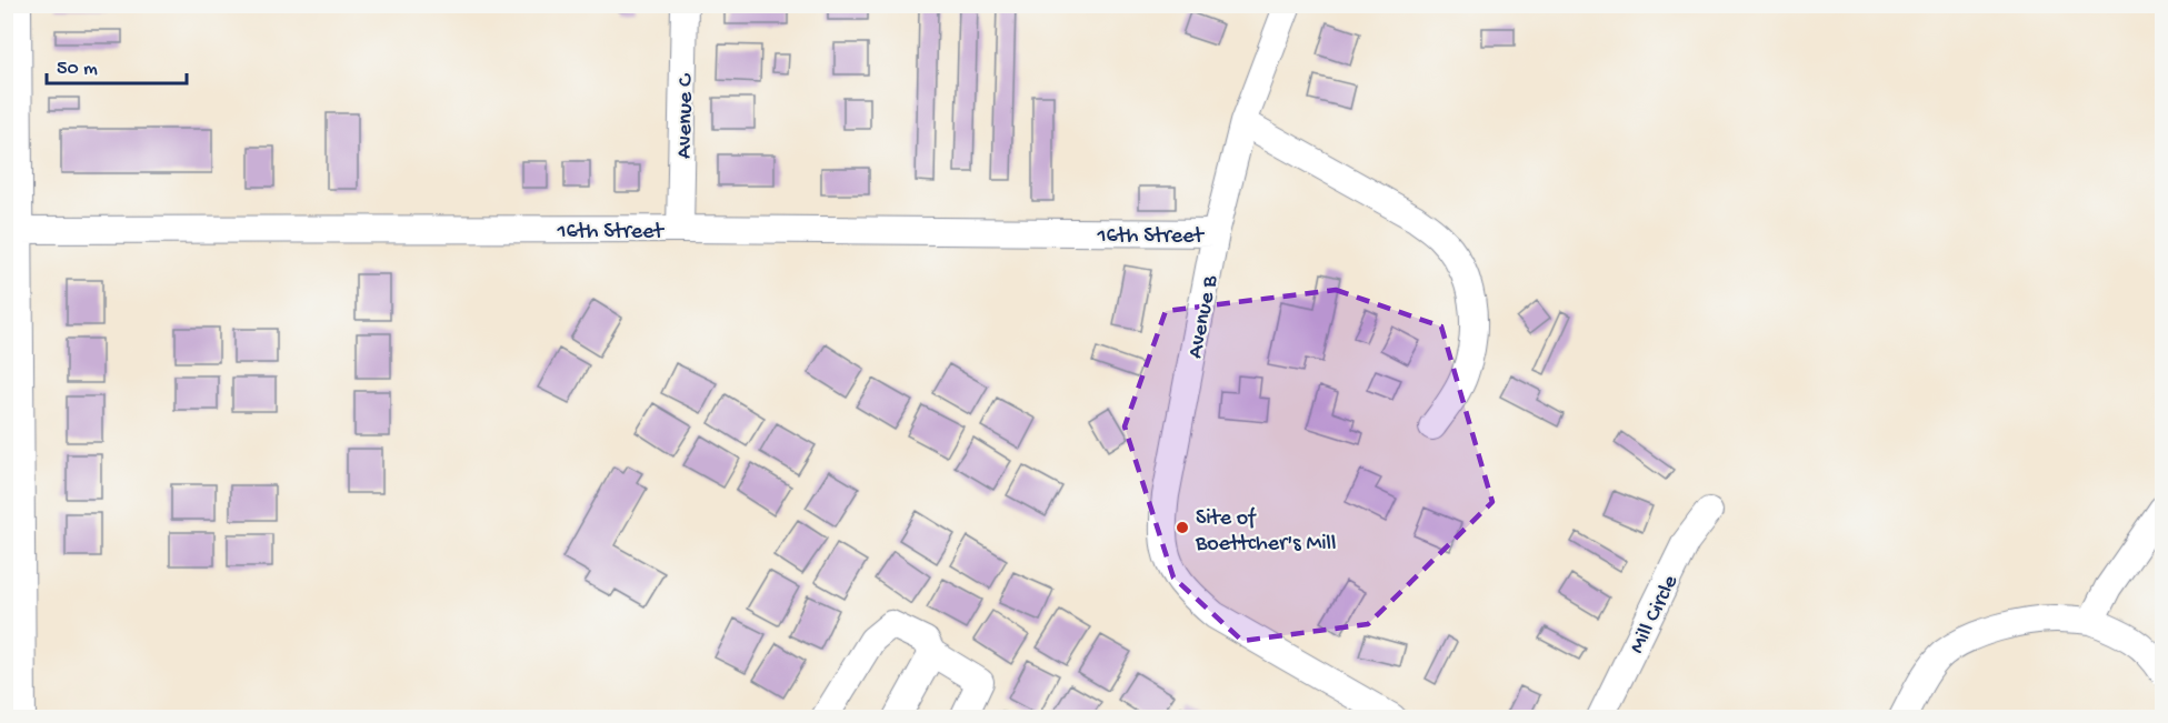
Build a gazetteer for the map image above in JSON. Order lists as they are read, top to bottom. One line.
{"streets":{"street":["Avenue C","16th Street","Avenue B","Mill Circle"]},"crossings":[["Avenue C","16th Street"],["16th Street","Avenue B"]],"places":["Site of Boettcher's Mill"],"scale_bar":"50 m"}
